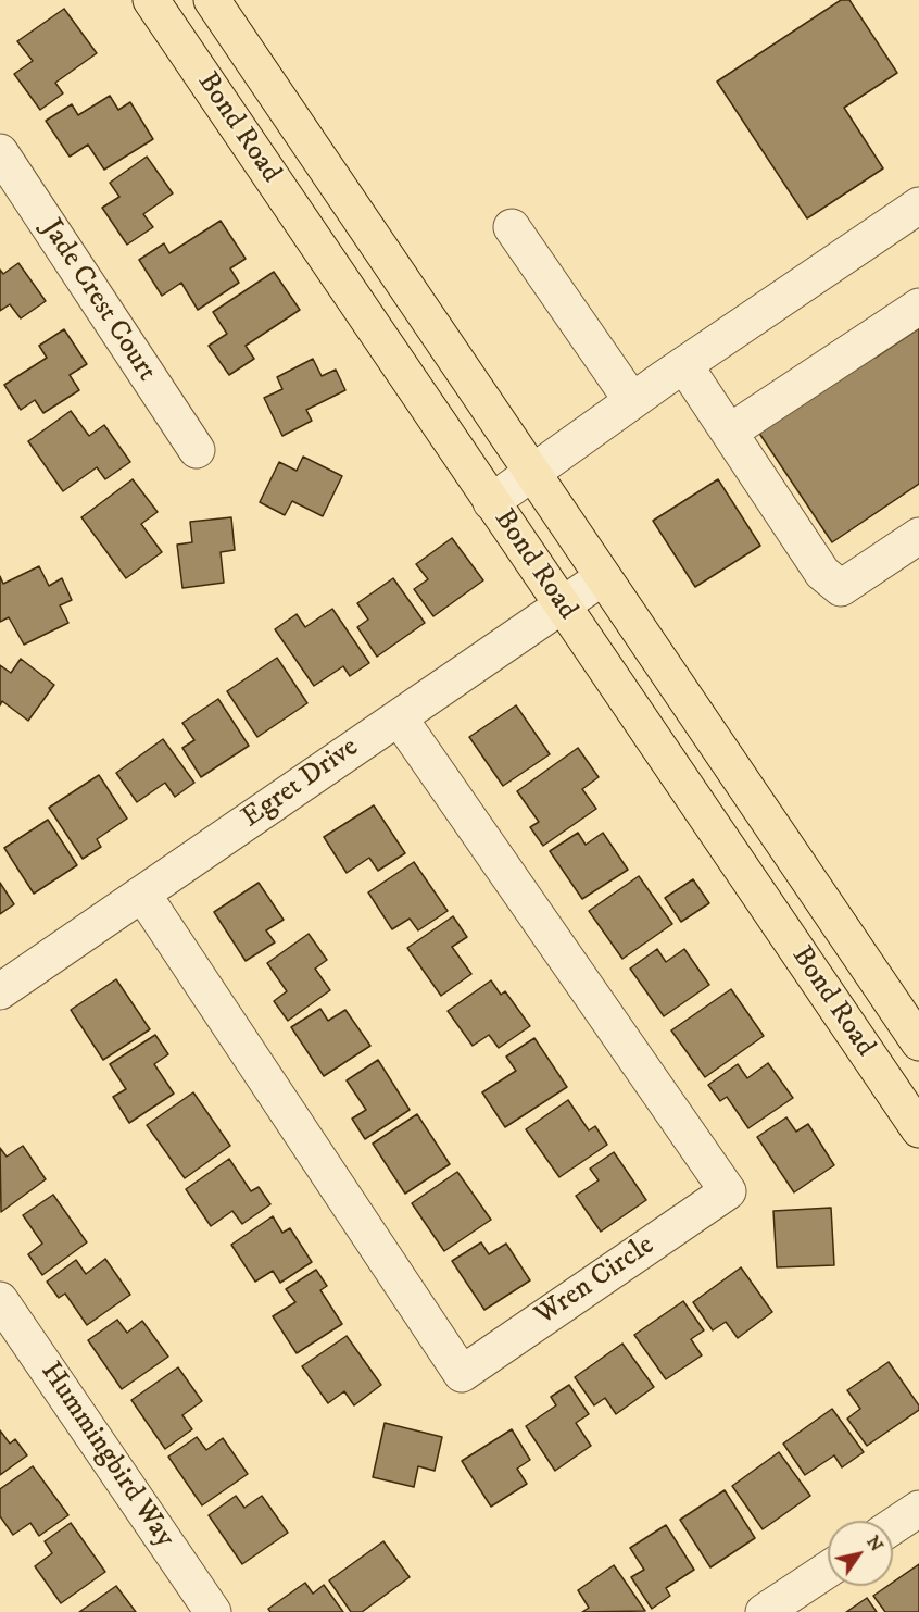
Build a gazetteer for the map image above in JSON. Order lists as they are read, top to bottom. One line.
{"streets":{"main road":["Bond Road"],"street":["Jade Crest Court","Egret Drive","Wren Circle","Hummingbird Way"]},"crossings":[["Bond Road","Egret Drive"],["Egret Drive","Wren Circle"]],"north":"top right"}
